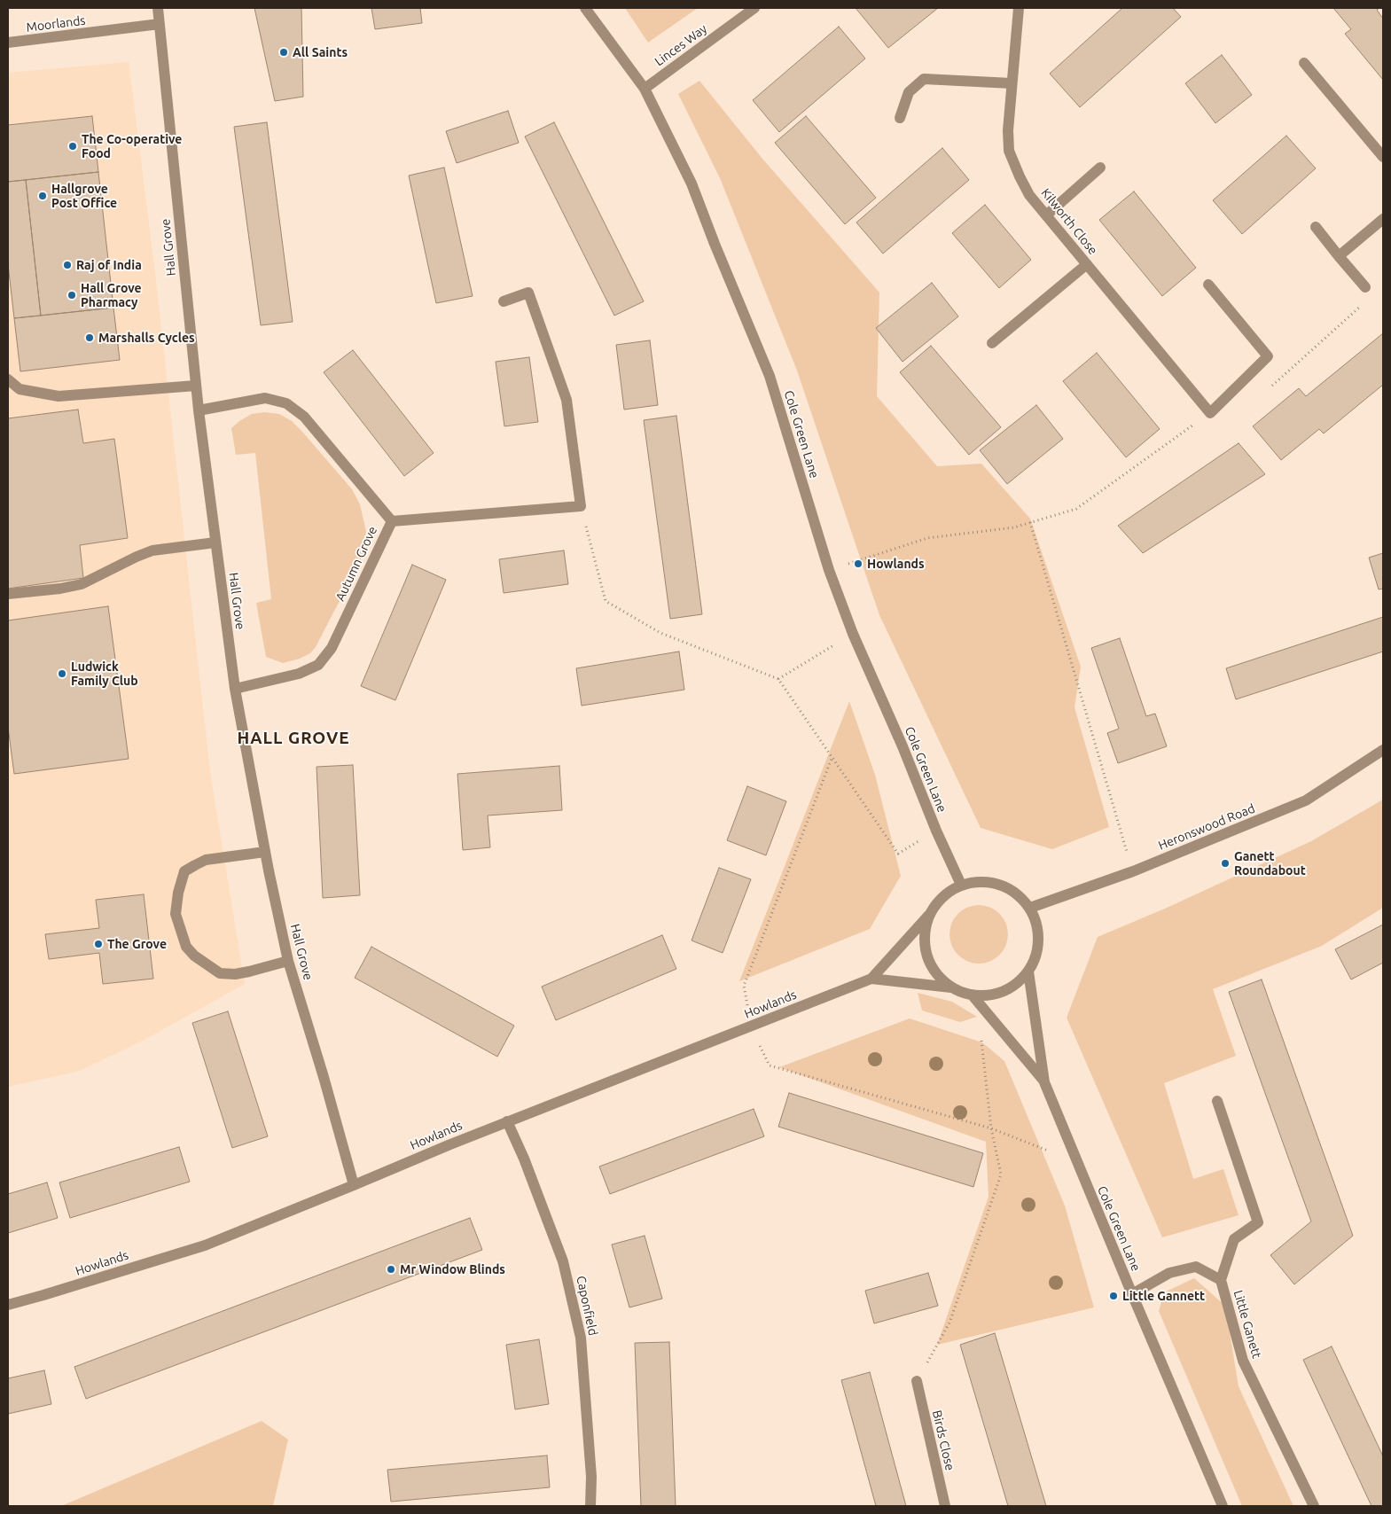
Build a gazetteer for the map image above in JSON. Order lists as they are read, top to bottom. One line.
{"streets":{"street":["Moorlands","Linces Way","Kilworth Close","Hall Grove","Cole Green Lane","Autumn Grove","Heronswood Road","Howlands","Caponfield","Little Ganett","Birds Close"]},"crossings":[["Moorlands","Hall Grove"],["Linces Way","Cole Green Lane"],["Hall Grove","Autumn Grove"],["Hall Grove","Howlands"],["Cole Green Lane","Heronswood Road"],["Cole Green Lane","Howlands"],["Heronswood Road","Howlands"],["Howlands","Caponfield"]],"districts":["HALL GROVE"],"places":["All Saints","The Co-operative Food","Hallgrove Post Office","Raj of India","Hall Grove Pharmacy","Marshalls Cycles","Howlands","Ludwick Family Club","Ganett Roundabout","The Grove","Mr Window Blinds","Little Gannett"]}
